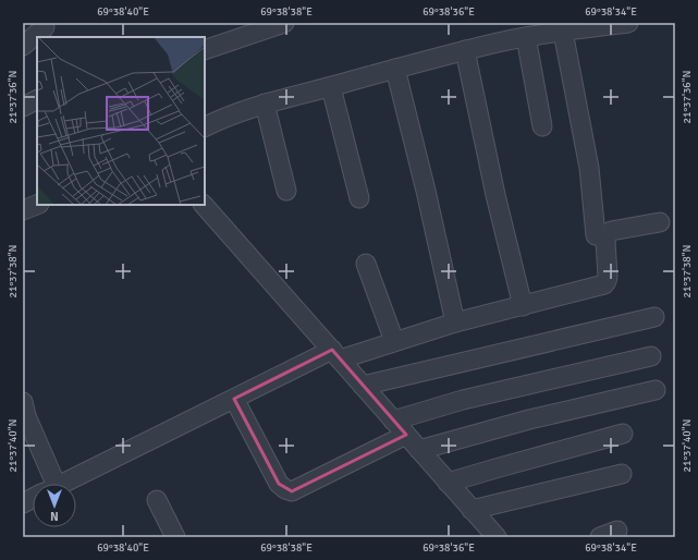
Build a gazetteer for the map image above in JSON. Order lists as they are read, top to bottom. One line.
{"north":"bottom","coordinates":["69°38'40\"E","69°38'38\"E","69°38'36\"E","69°38'34\"E","21°37'36\"N","21°37'38\"N","21°37'40\"N"]}
